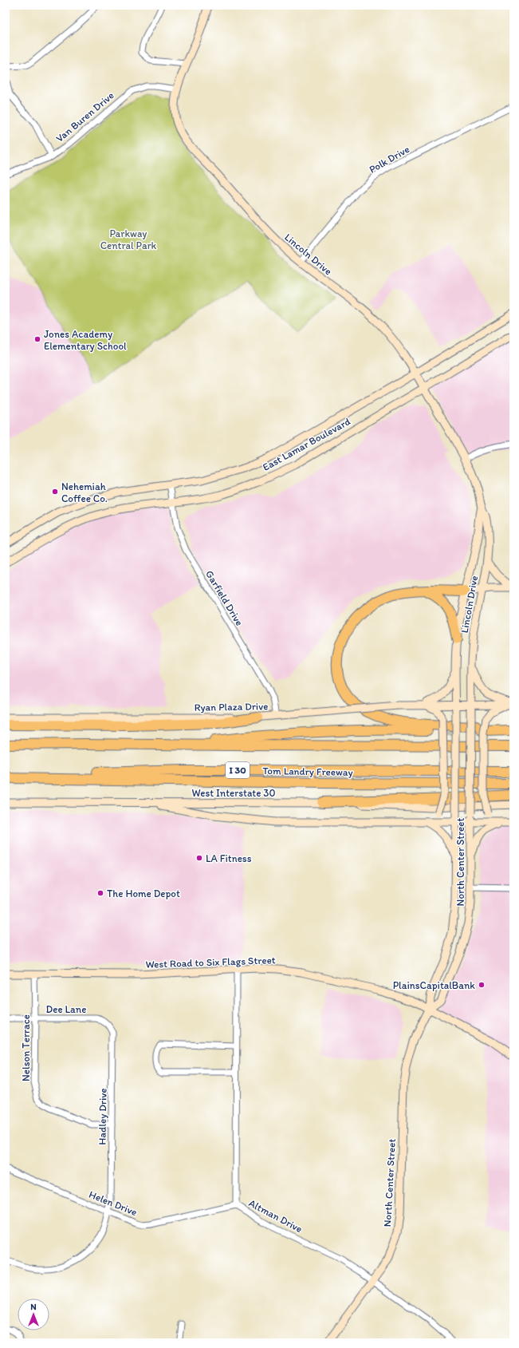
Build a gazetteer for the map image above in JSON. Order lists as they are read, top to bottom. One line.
{"streets":{"highway":["I 30","Tom Landry Freeway"],"main road":["Lincoln Drive","East Lamar Boulevard","Ryan Plaza Drive","West Interstate 30","North Center Street","West Road to Six Flags Street"],"street":["Van Buren Drive","Polk Drive","Garfield Drive","Dee Lane","Nelson Terrace","Hadley Drive","Helen Drive","Altman Drive"]},"crossings":[["Van Buren Drive","Lincoln Drive"],["Polk Drive","Lincoln Drive"],["Lincoln Drive","East Lamar Boulevard"],["Lincoln Drive","Ryan Plaza Drive"],["Lincoln Drive","North Center Street"],["East Lamar Boulevard","Garfield Drive"],["Garfield Drive","Ryan Plaza Drive"],["Ryan Plaza Drive","North Center Street"],["I 30","Tom Landry Freeway"],["North Center Street","West Road to Six Flags Street"],["North Center Street","Altman Drive"],["West Road to Six Flags Street","Nelson Terrace"],["West Road to Six Flags Street","Altman Drive"],["Dee Lane","Nelson Terrace"],["Dee Lane","Hadley Drive"],["Nelson Terrace","Hadley Drive"],["Hadley Drive","Helen Drive"],["Helen Drive","Altman Drive"]],"parks":["Parkway Central Park"],"places":["Jones Academy Elementary School","Nehemiah Coffee Co.","LA Fitness","The Home Depot","PlainsCapitalBank"],"north":"top"}
